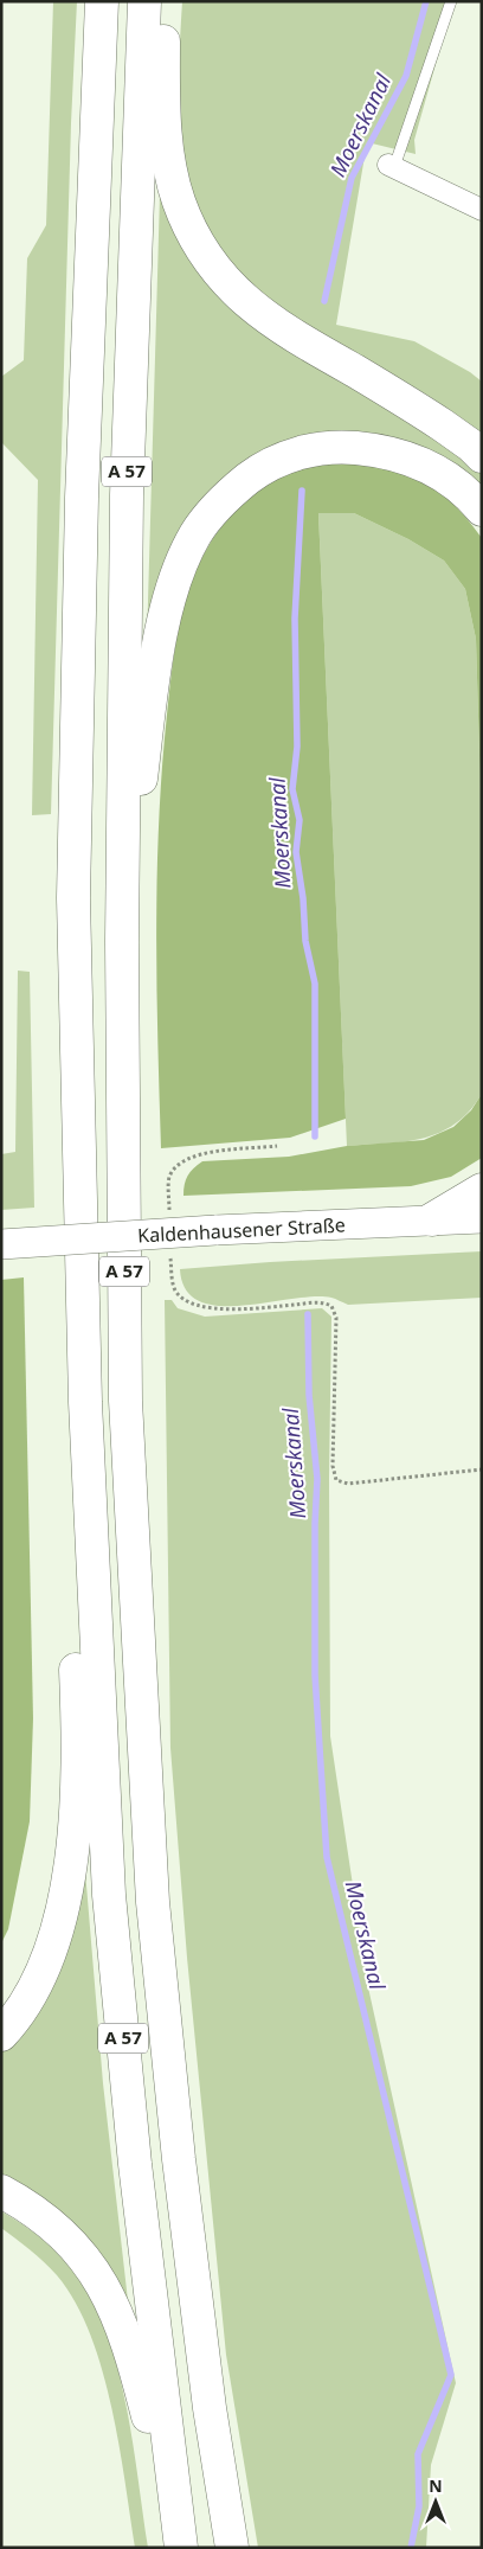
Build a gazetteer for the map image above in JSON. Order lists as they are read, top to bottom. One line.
{"streets":{"highway":["A 57"],"main road":["Kaldenhausener Straße"]},"water":["Moerskanal"],"north":"top"}
